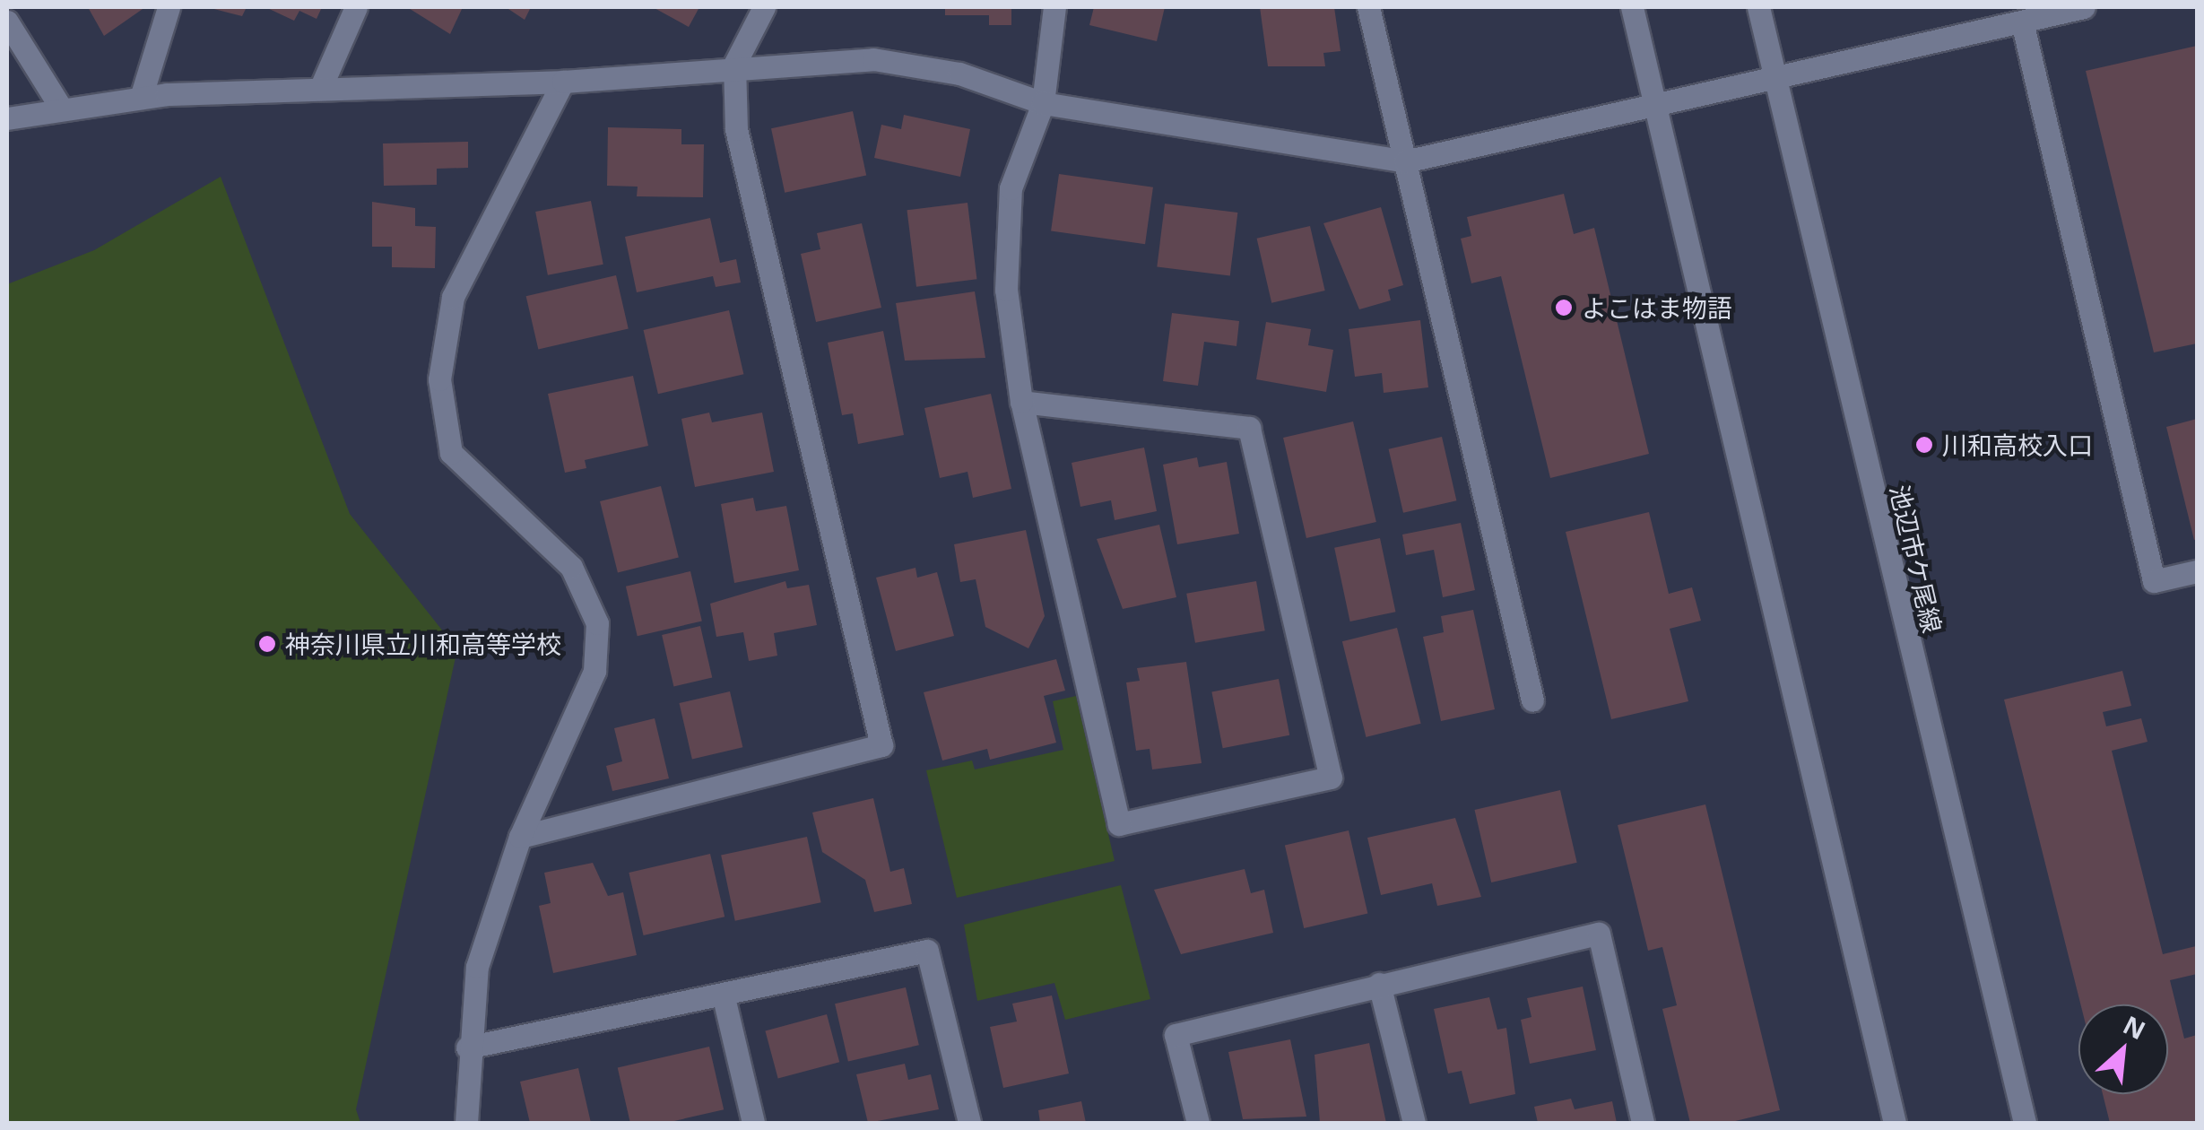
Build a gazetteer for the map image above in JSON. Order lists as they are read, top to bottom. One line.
{"streets":{"street":["池辺市ケ尾線"]},"places":["よこはま物語","川和高校入口","神奈川県立川和高等学校"],"north":"top right"}
